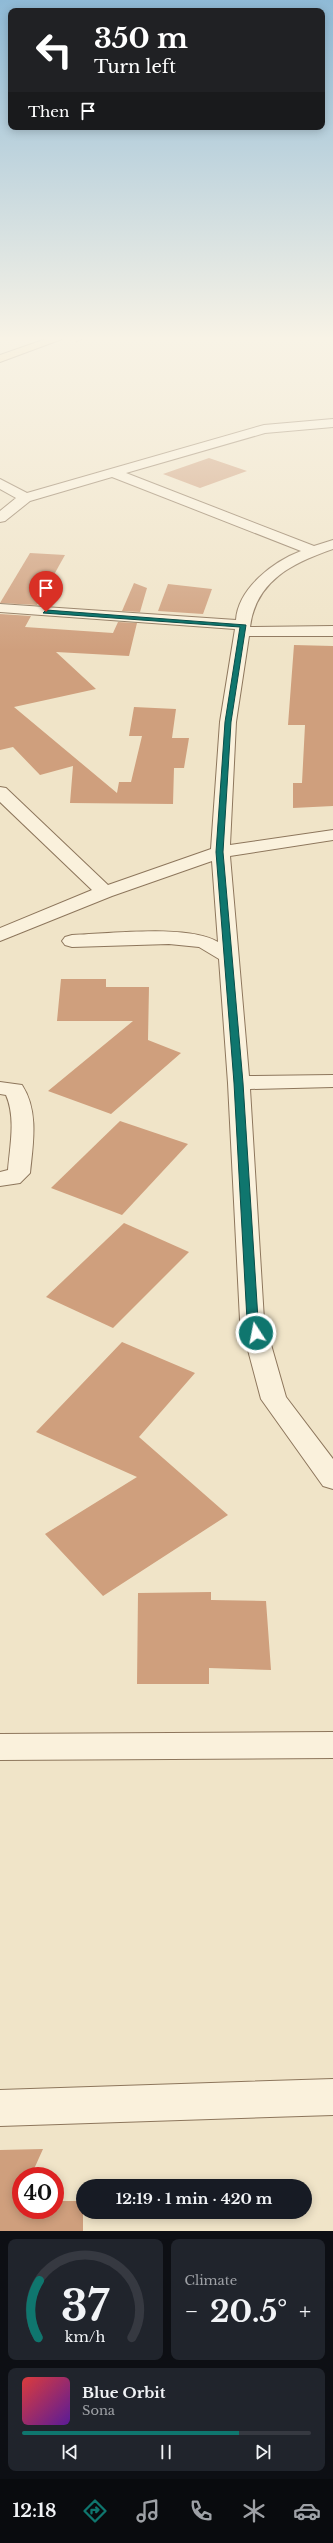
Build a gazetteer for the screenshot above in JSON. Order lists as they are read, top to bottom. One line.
{"page":{"turn":["350 m","Turn left"],"then":"Then","limit":"40","trip":"12:19 · 1 min · 420 m","tile":"Climate","heat":["−","20.5°","+"],"song":["Blue Orbit","Sona"],"tabs":"12:18","gauge":["37","km/h"]}}
